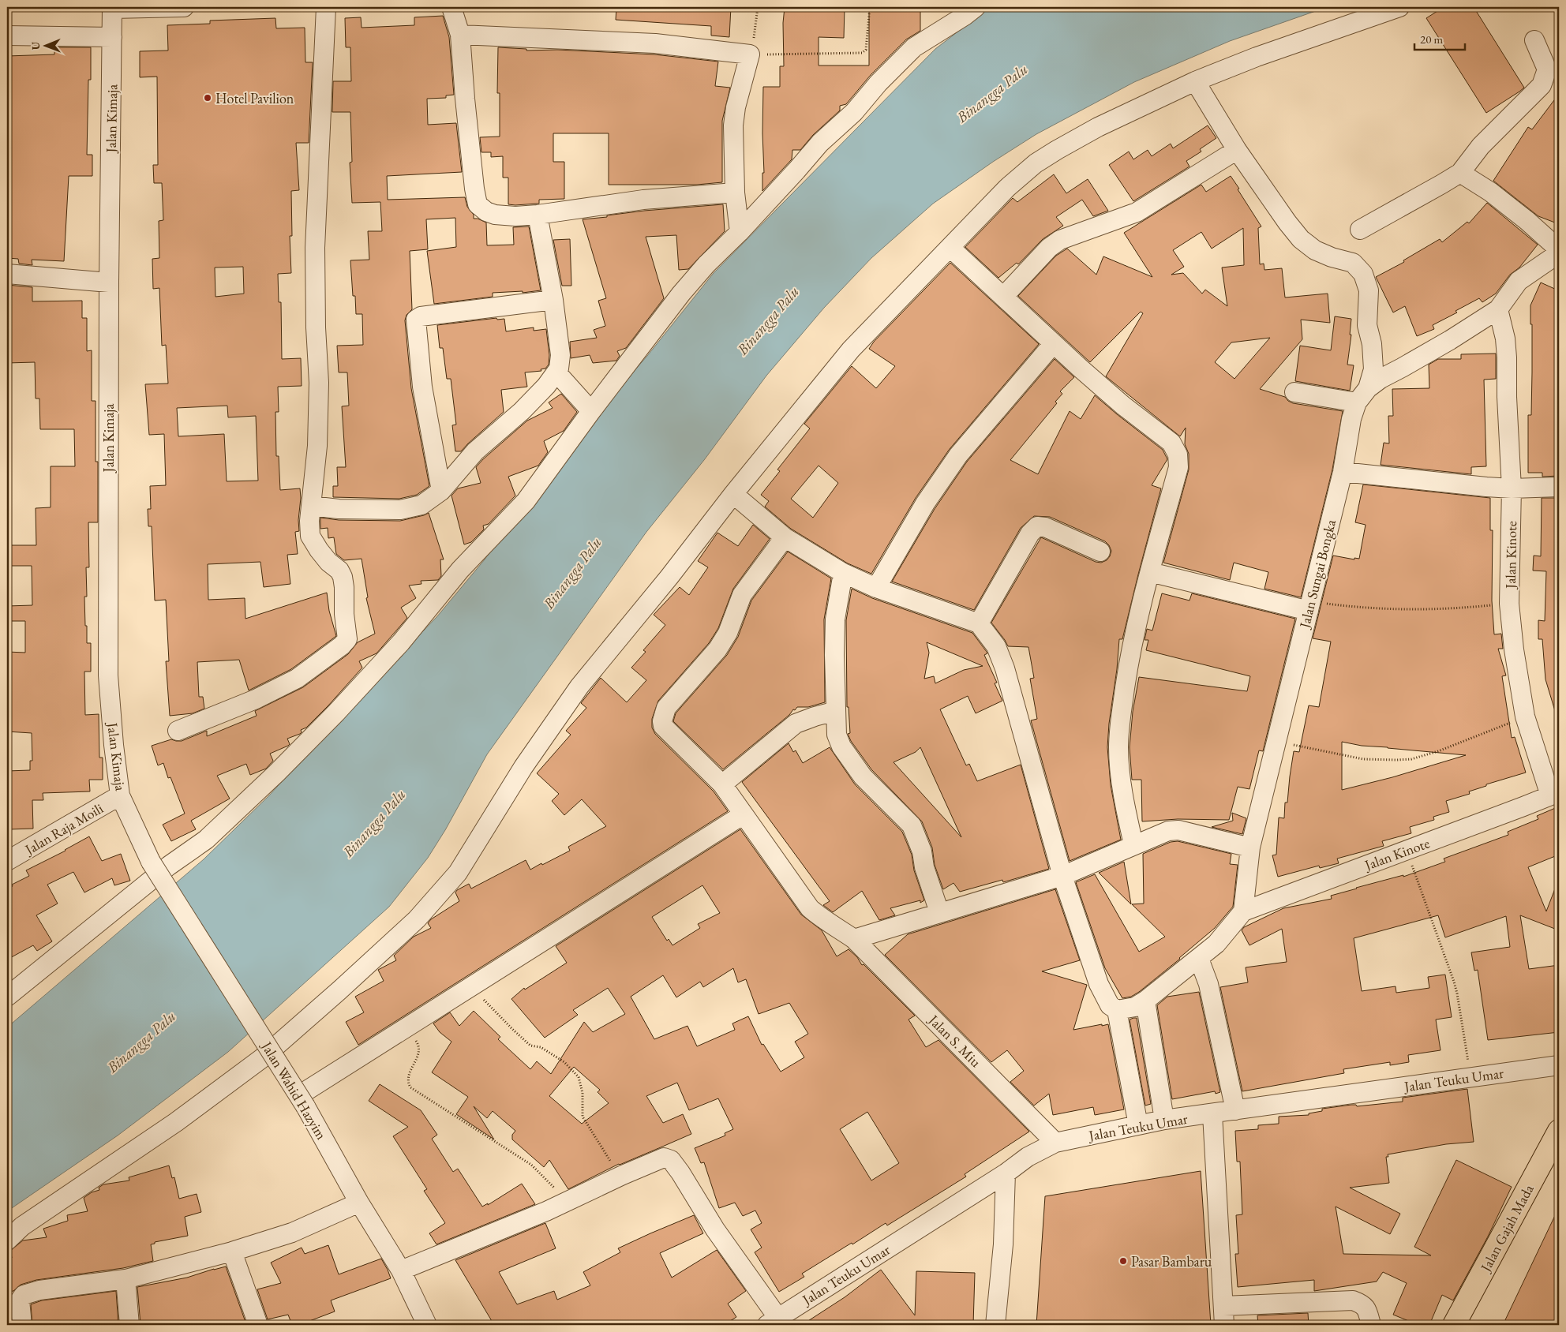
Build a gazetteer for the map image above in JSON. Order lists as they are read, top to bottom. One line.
{"streets":{"highway":["Jalan Gajah Mada"],"street":["Jalan Kimaja","Jalan Kinote","Jalan Sungai Bongka","Jalan Raja Moili","Jalan S. Miu","Jalan Teuku Umar","Jalan Wahid Hazyim"]},"crossings":[["Jalan Kimaja","Jalan Raja Moili"],["Jalan Kimaja","Jalan Wahid Hazyim"],["Jalan Kinote","Jalan Sungai Bongka"],["Jalan S. Miu","Jalan Teuku Umar"]],"water":["Binangga Palu"],"places":["Hotel Pavilion","Pasar Bambaru"],"scale_bar":"20 m","north":"left"}
